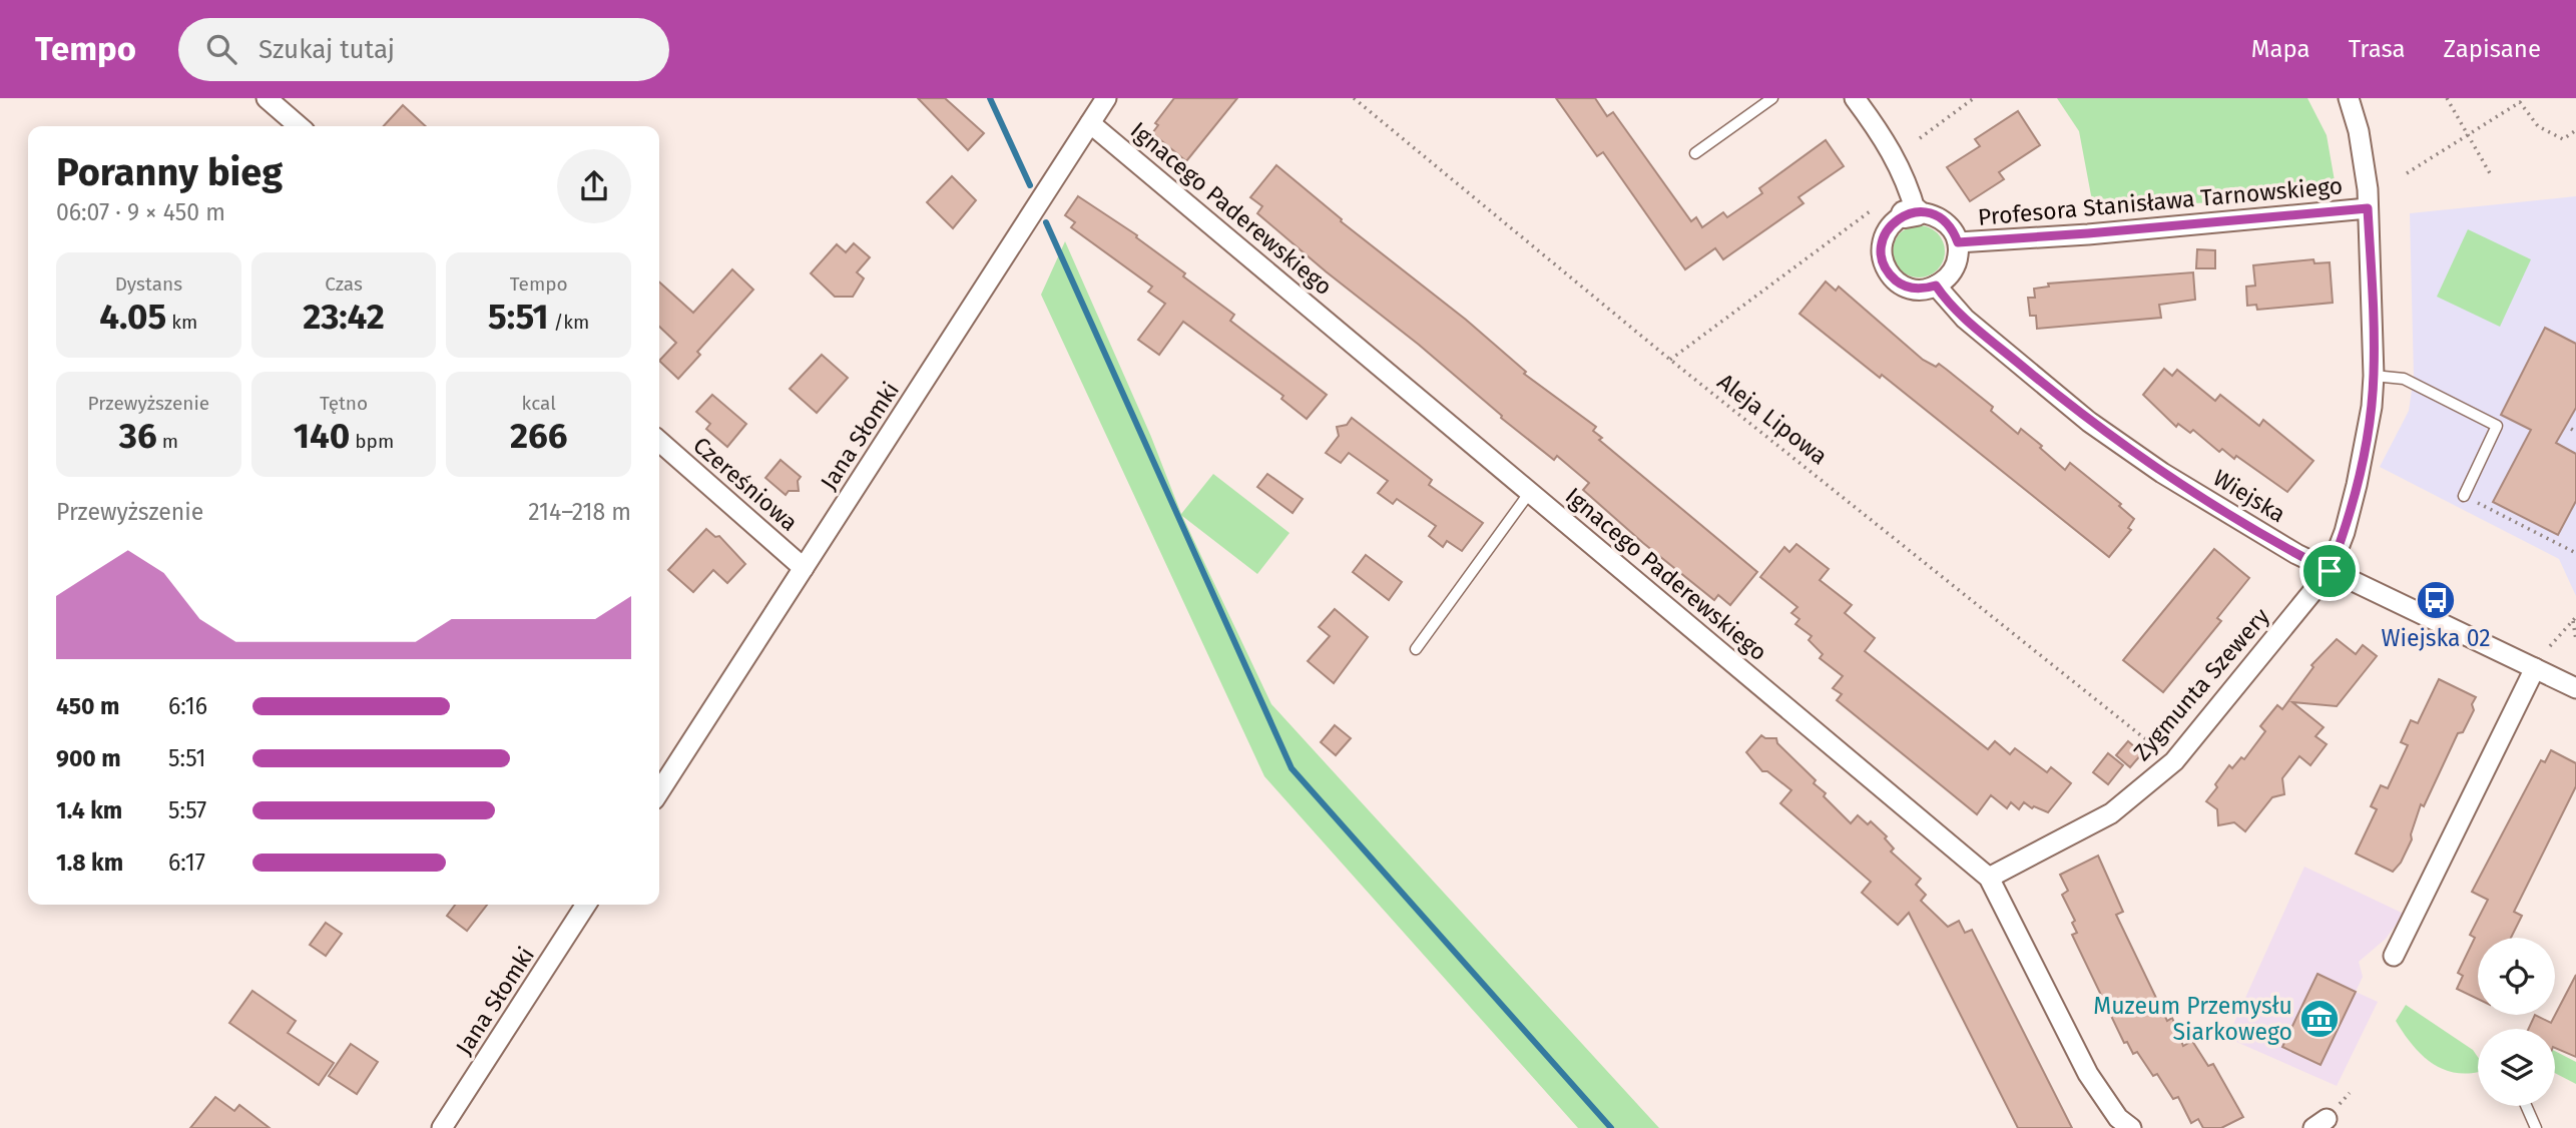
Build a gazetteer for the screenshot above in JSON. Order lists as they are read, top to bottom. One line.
{"streets":{"street":["Profesora Stanisława Tarnowskiego","Ignacego Paderewskiego","Jana Słomki","Czereśniowa","Wiejska","Zygmunta Szewery"],"path":["Aleja Lipowa"]},"crossings":[["Profesora Stanisława Tarnowskiego","Wiejska"],["Profesora Stanisława Tarnowskiego","Zygmunta Szewery"],["Ignacego Paderewskiego","Jana Słomki"],["Ignacego Paderewskiego","Zygmunta Szewery"],["Aleja Lipowa","Zygmunta Szewery"],["Jana Słomki","Czereśniowa"],["Wiejska","Zygmunta Szewery"]],"places":{"bus stop":["Wiejska 02"],"museum":["Muzeum Przemysłu Siarkowego"]},"page":{"header":"Tempo","search":"Szukaj tutaj","nav":["Mapa","Trasa","Zapisane"],"heading":["Poranny bieg","06:07 · 9 × 450 m"],"stats":[["Dystans","4.05 km"],["Czas","23:42"],["Tempo","5:51 /km"],["Przewyższenie","36 m"],["Tętno","140 bpm"],["kcal","266"]],"chart":["Przewyższenie","214–218 m"],"list":[{"name":"450 m","note":"6:16"},{"name":"900 m","note":"5:51"},{"name":"1.4 km","note":"5:57"},{"name":"1.8 km","note":"6:17"}]}}
